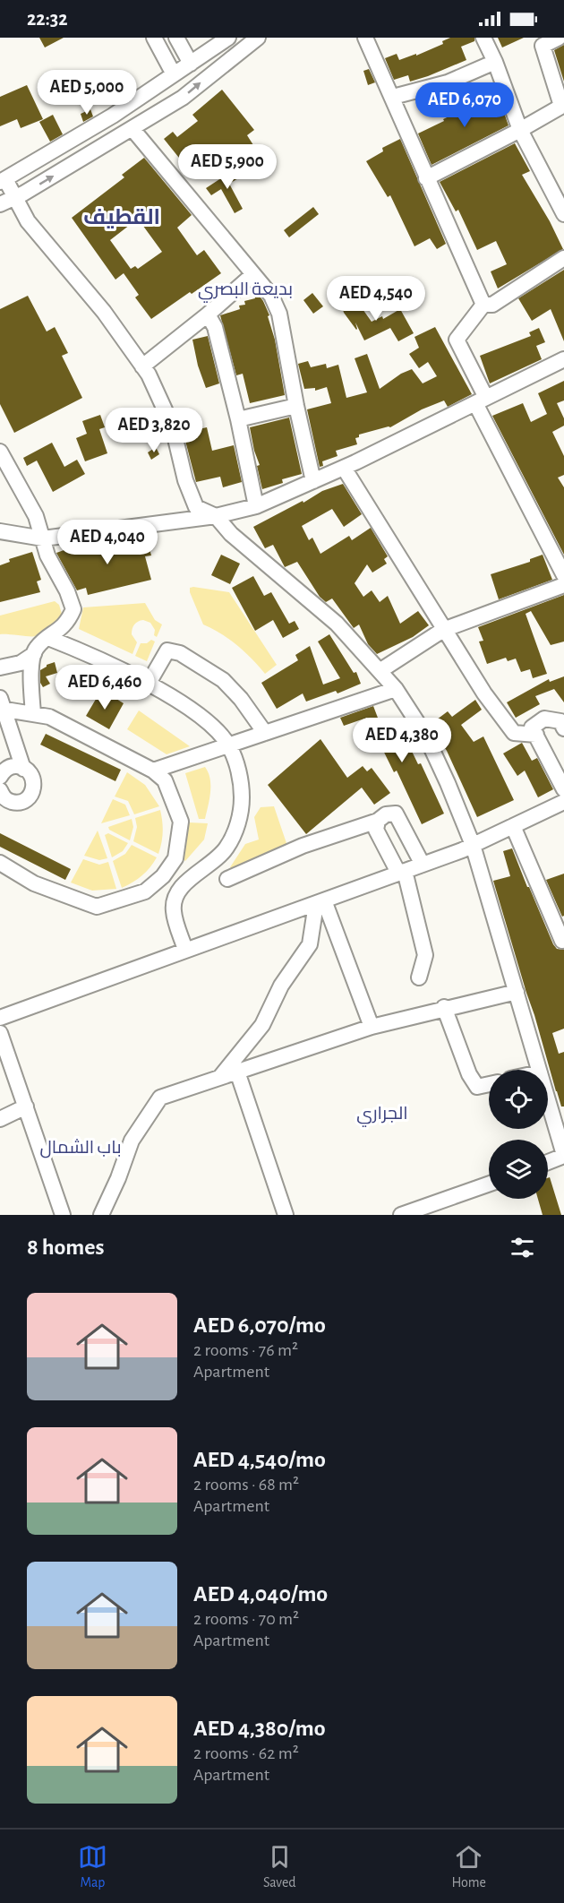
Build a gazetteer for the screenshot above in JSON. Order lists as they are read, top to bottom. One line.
{"districts":["القطيف","بديعة البصري","الجراري","باب الشمال"],"page":{"status":"22:32","price":["AED 5,000","AED 6,070","AED 5,900","AED 4,540","AED 3,820","AED 4,040","AED 6,460","AED 4,380"],"heading":"8 homes","list":[{"name":"AED 6,070/mo","note":"2 rooms · 76 m² · Apartment"},{"name":"AED 4,540/mo","note":"2 rooms · 68 m² · Apartment"},{"name":"AED 4,040/mo","note":"2 rooms · 70 m² · Apartment"},{"name":"AED 4,380/mo","note":"2 rooms · 62 m² · Apartment"}],"tabs":["Map","Saved","Home"]}}
